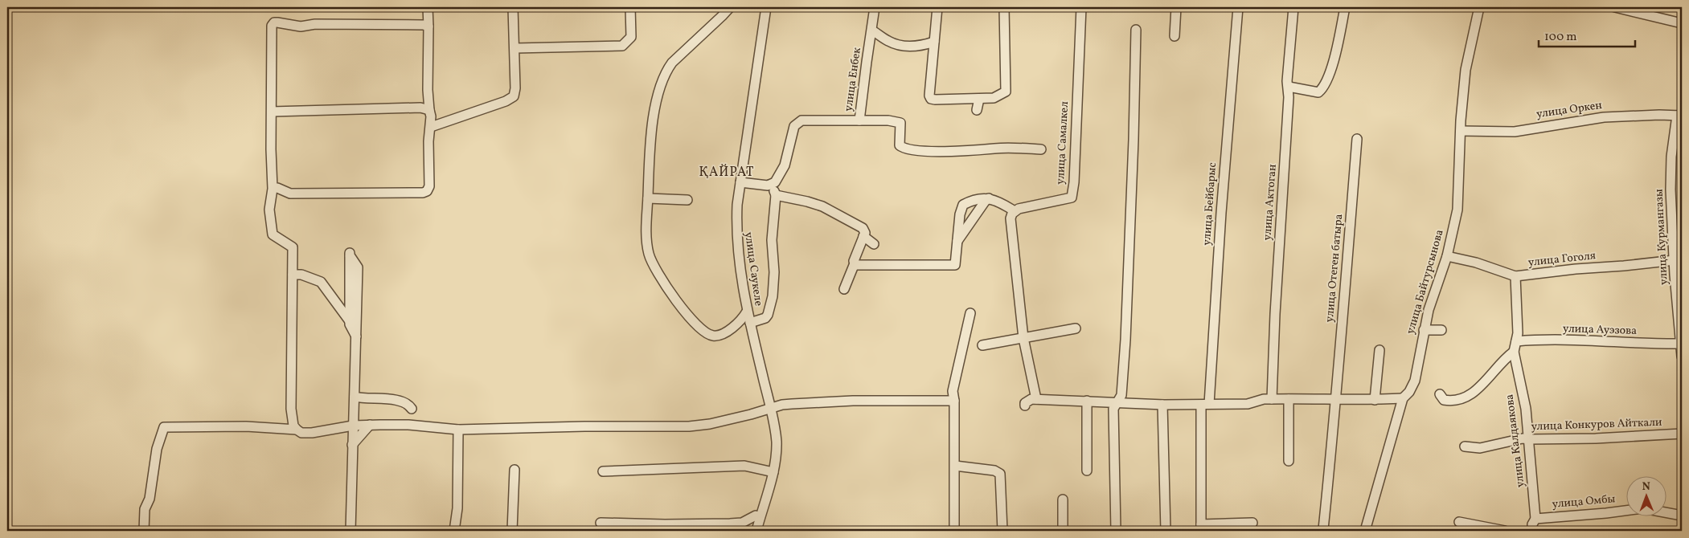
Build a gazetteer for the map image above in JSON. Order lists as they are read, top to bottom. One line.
{"streets":{"street":["улица Енбек","улица Оркен","улица Самалкел","улица Актоган","улица Бейбарыс","улица Курмангазы","улица Гоголя","улица Отеген батыра","улица Саукеле","улица Байтурсынова","улица Ауэзова","улица Конкуров Айткали","улица Калдаякова","улица Омбы"]},"crossings":[["улица Оркен","улица Курмангазы"],["улица Оркен","улица Байтурсынова"],["улица Курмангазы","улица Гоголя"],["улица Курмангазы","улица Ауэзова"],["улица Гоголя","улица Байтурсынова"],["улица Гоголя","улица Калдаякова"],["улица Ауэзова","улица Калдаякова"],["улица Конкуров Айткали","улица Калдаякова"],["улица Калдаякова","улица Омбы"]],"districts":["ҚАЙРАТ"],"scale_bar":"100 m","north":"top"}
